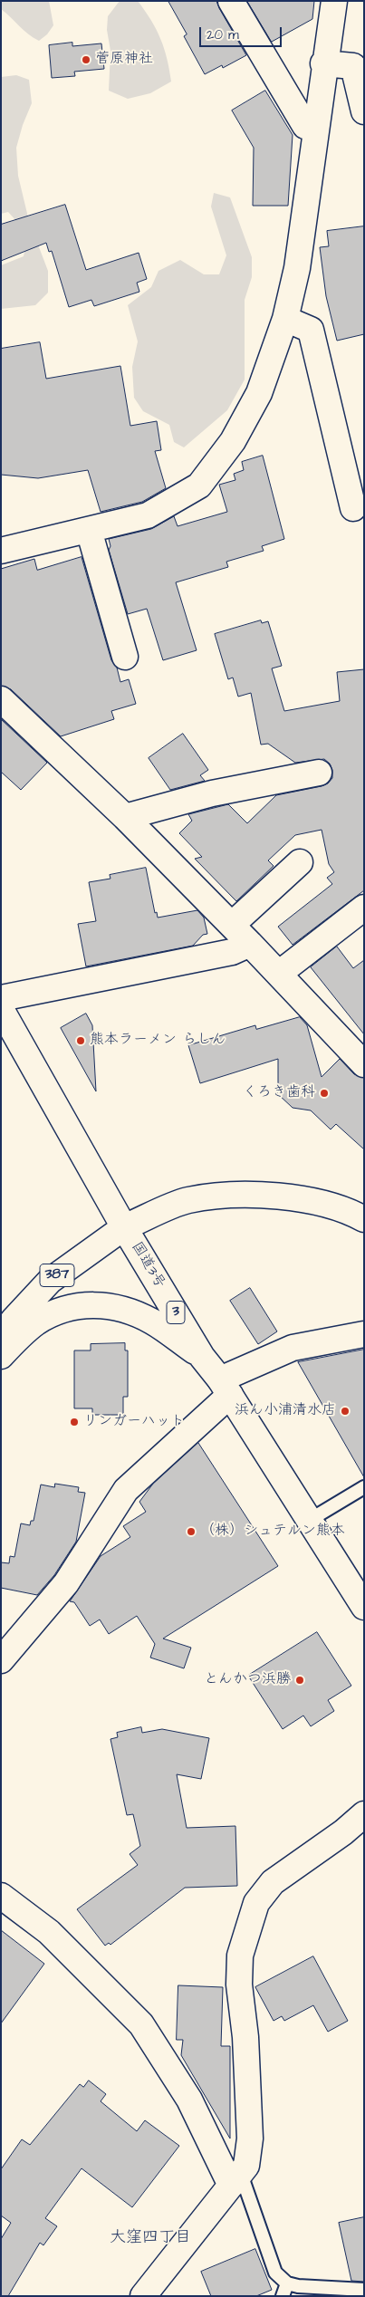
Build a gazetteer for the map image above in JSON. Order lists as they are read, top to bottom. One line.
{"streets":{"main road":["国道3号","387","3"]},"crossings":[["国道3号","387"]],"districts":["大窪四丁目"],"places":["菅原神社","熊本ラーメン らしん","くろき歯科","浜ん小浦清水店","リンガーハット","（株）シュテルン熊本","とんかつ浜勝"],"scale_bar":"20 m"}
